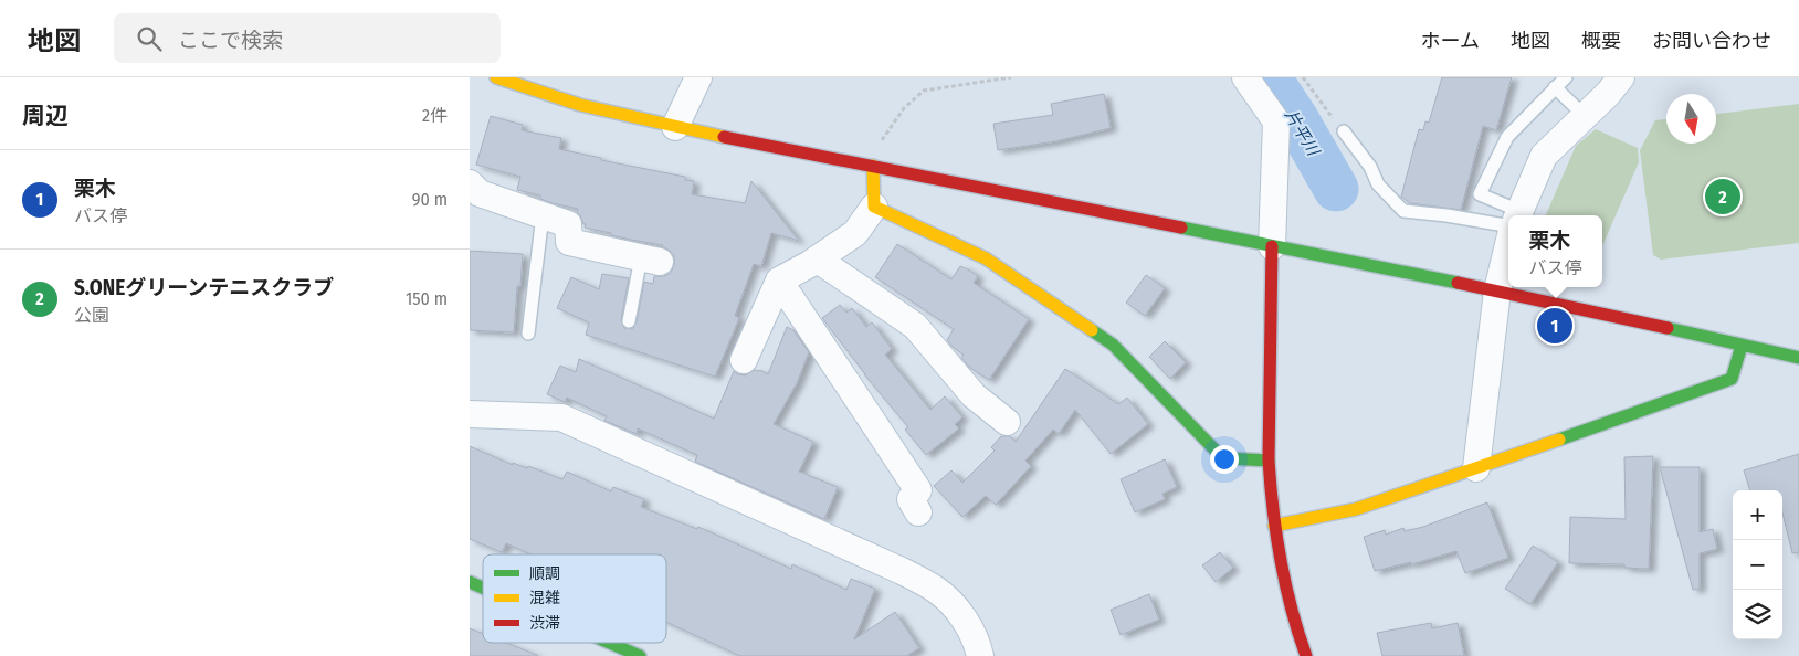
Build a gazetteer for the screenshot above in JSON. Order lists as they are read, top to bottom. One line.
{"water":["片平川"],"legend":["順調","混雑","渋滞"],"north":"bottom","page":{"header":"地図","search":"ここで検索","nav":["ホーム","地図","概要","お問い合わせ"],"heading":["周辺","2件"],"list":[{"mark":"1","name":"栗木","note":"バス停","value":"90 m"},{"mark":"2","name":"S.ONEグリーンテニスクラブ","note":"公園","value":"150 m"}],"pins":["2","1"],"popup":["栗木","バス停"],"map_buttons":["+","−"]}}
